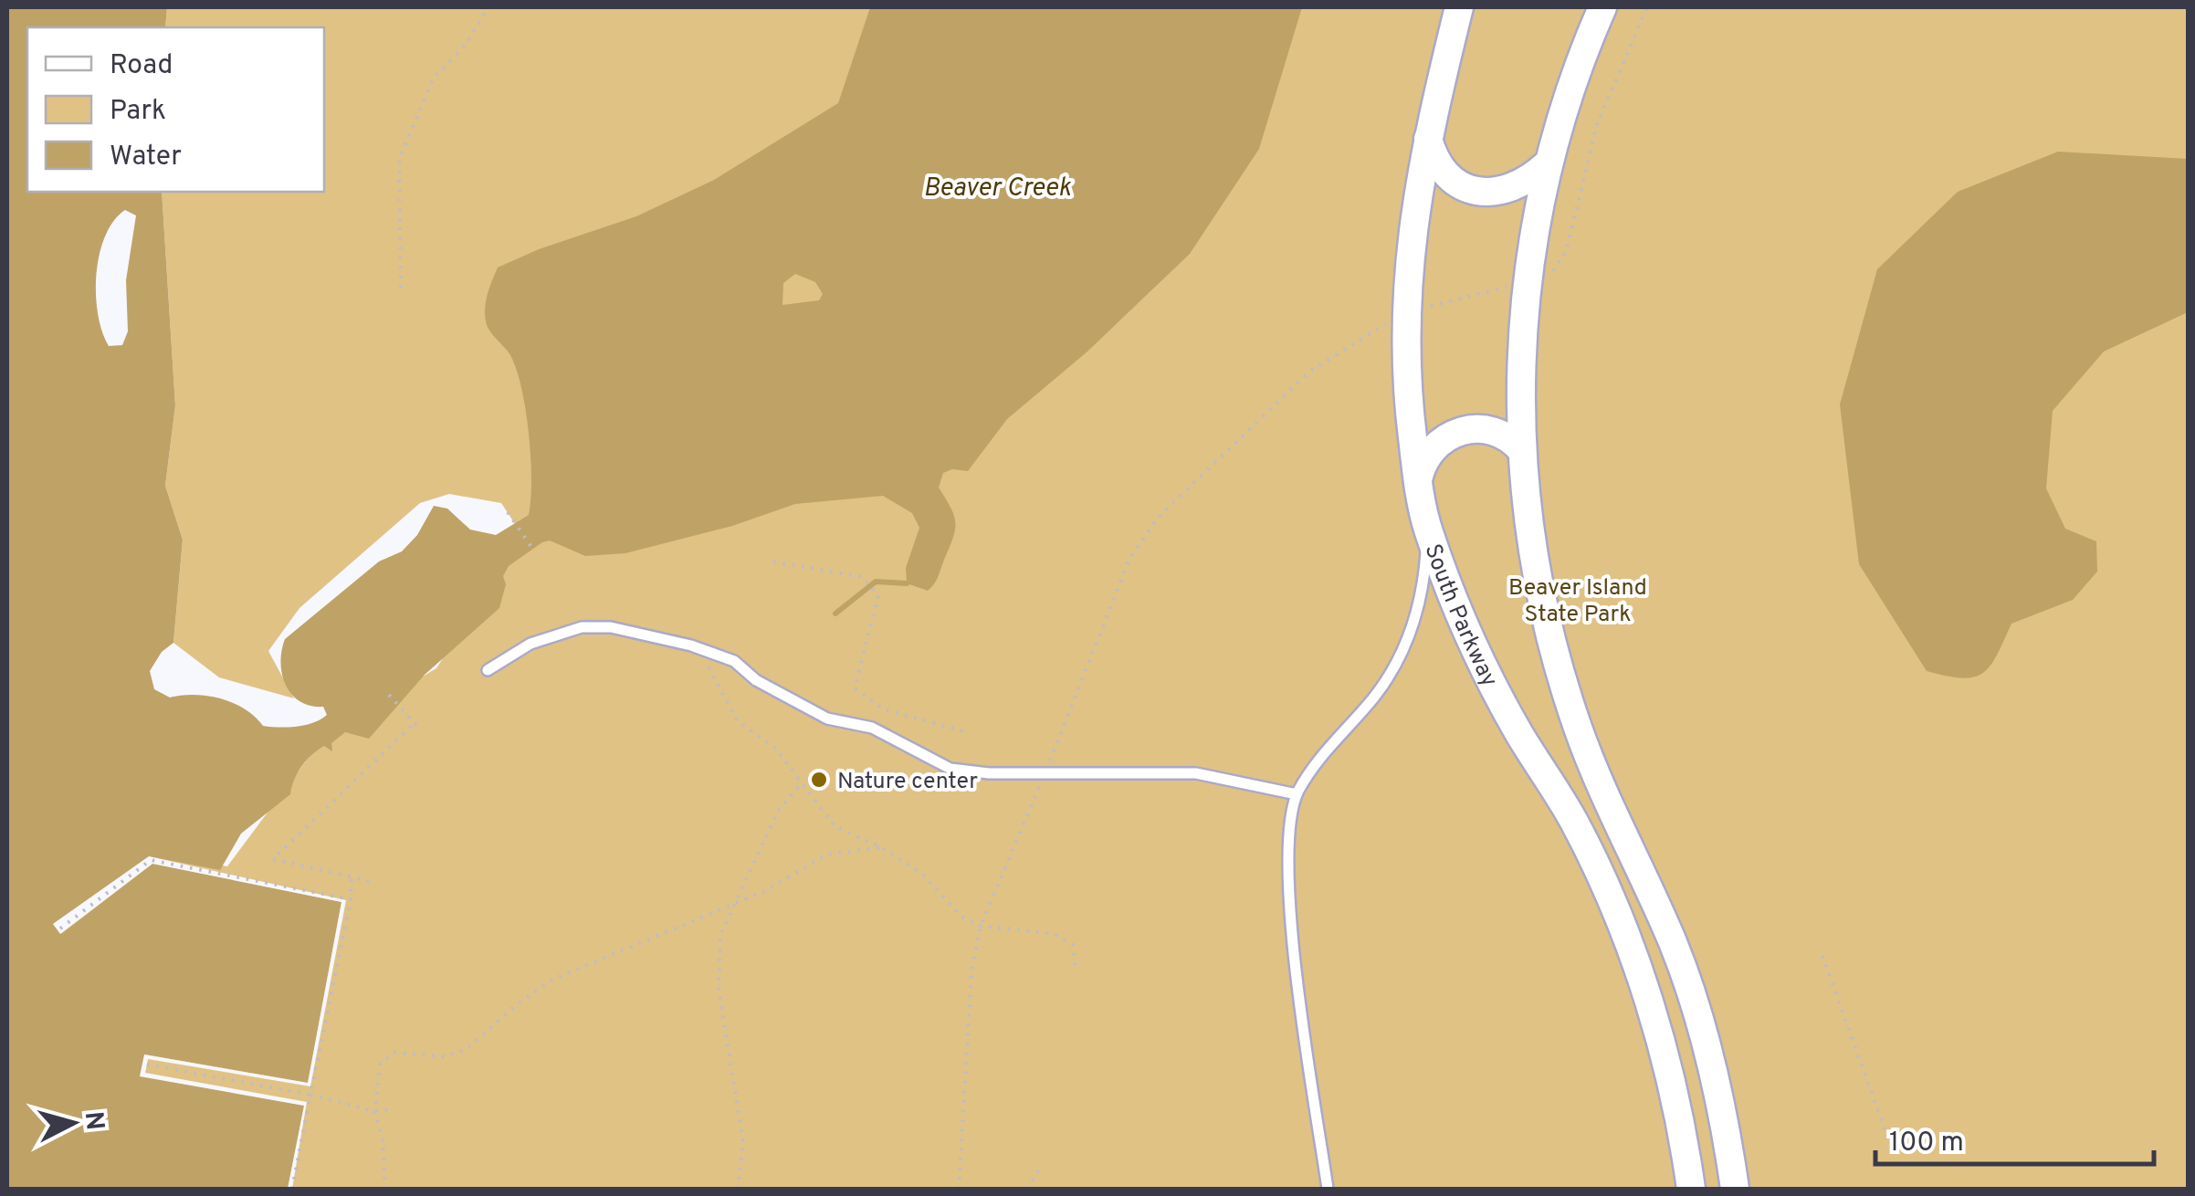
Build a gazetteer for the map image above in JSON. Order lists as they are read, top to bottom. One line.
{"streets":{"street":["South Parkway"]},"water":["Beaver Creek"],"parks":["Beaver Island State Park"],"places":["Nature center"],"legend":["Road","Park","Water"],"scale_bar":"100 m","north":"right"}
